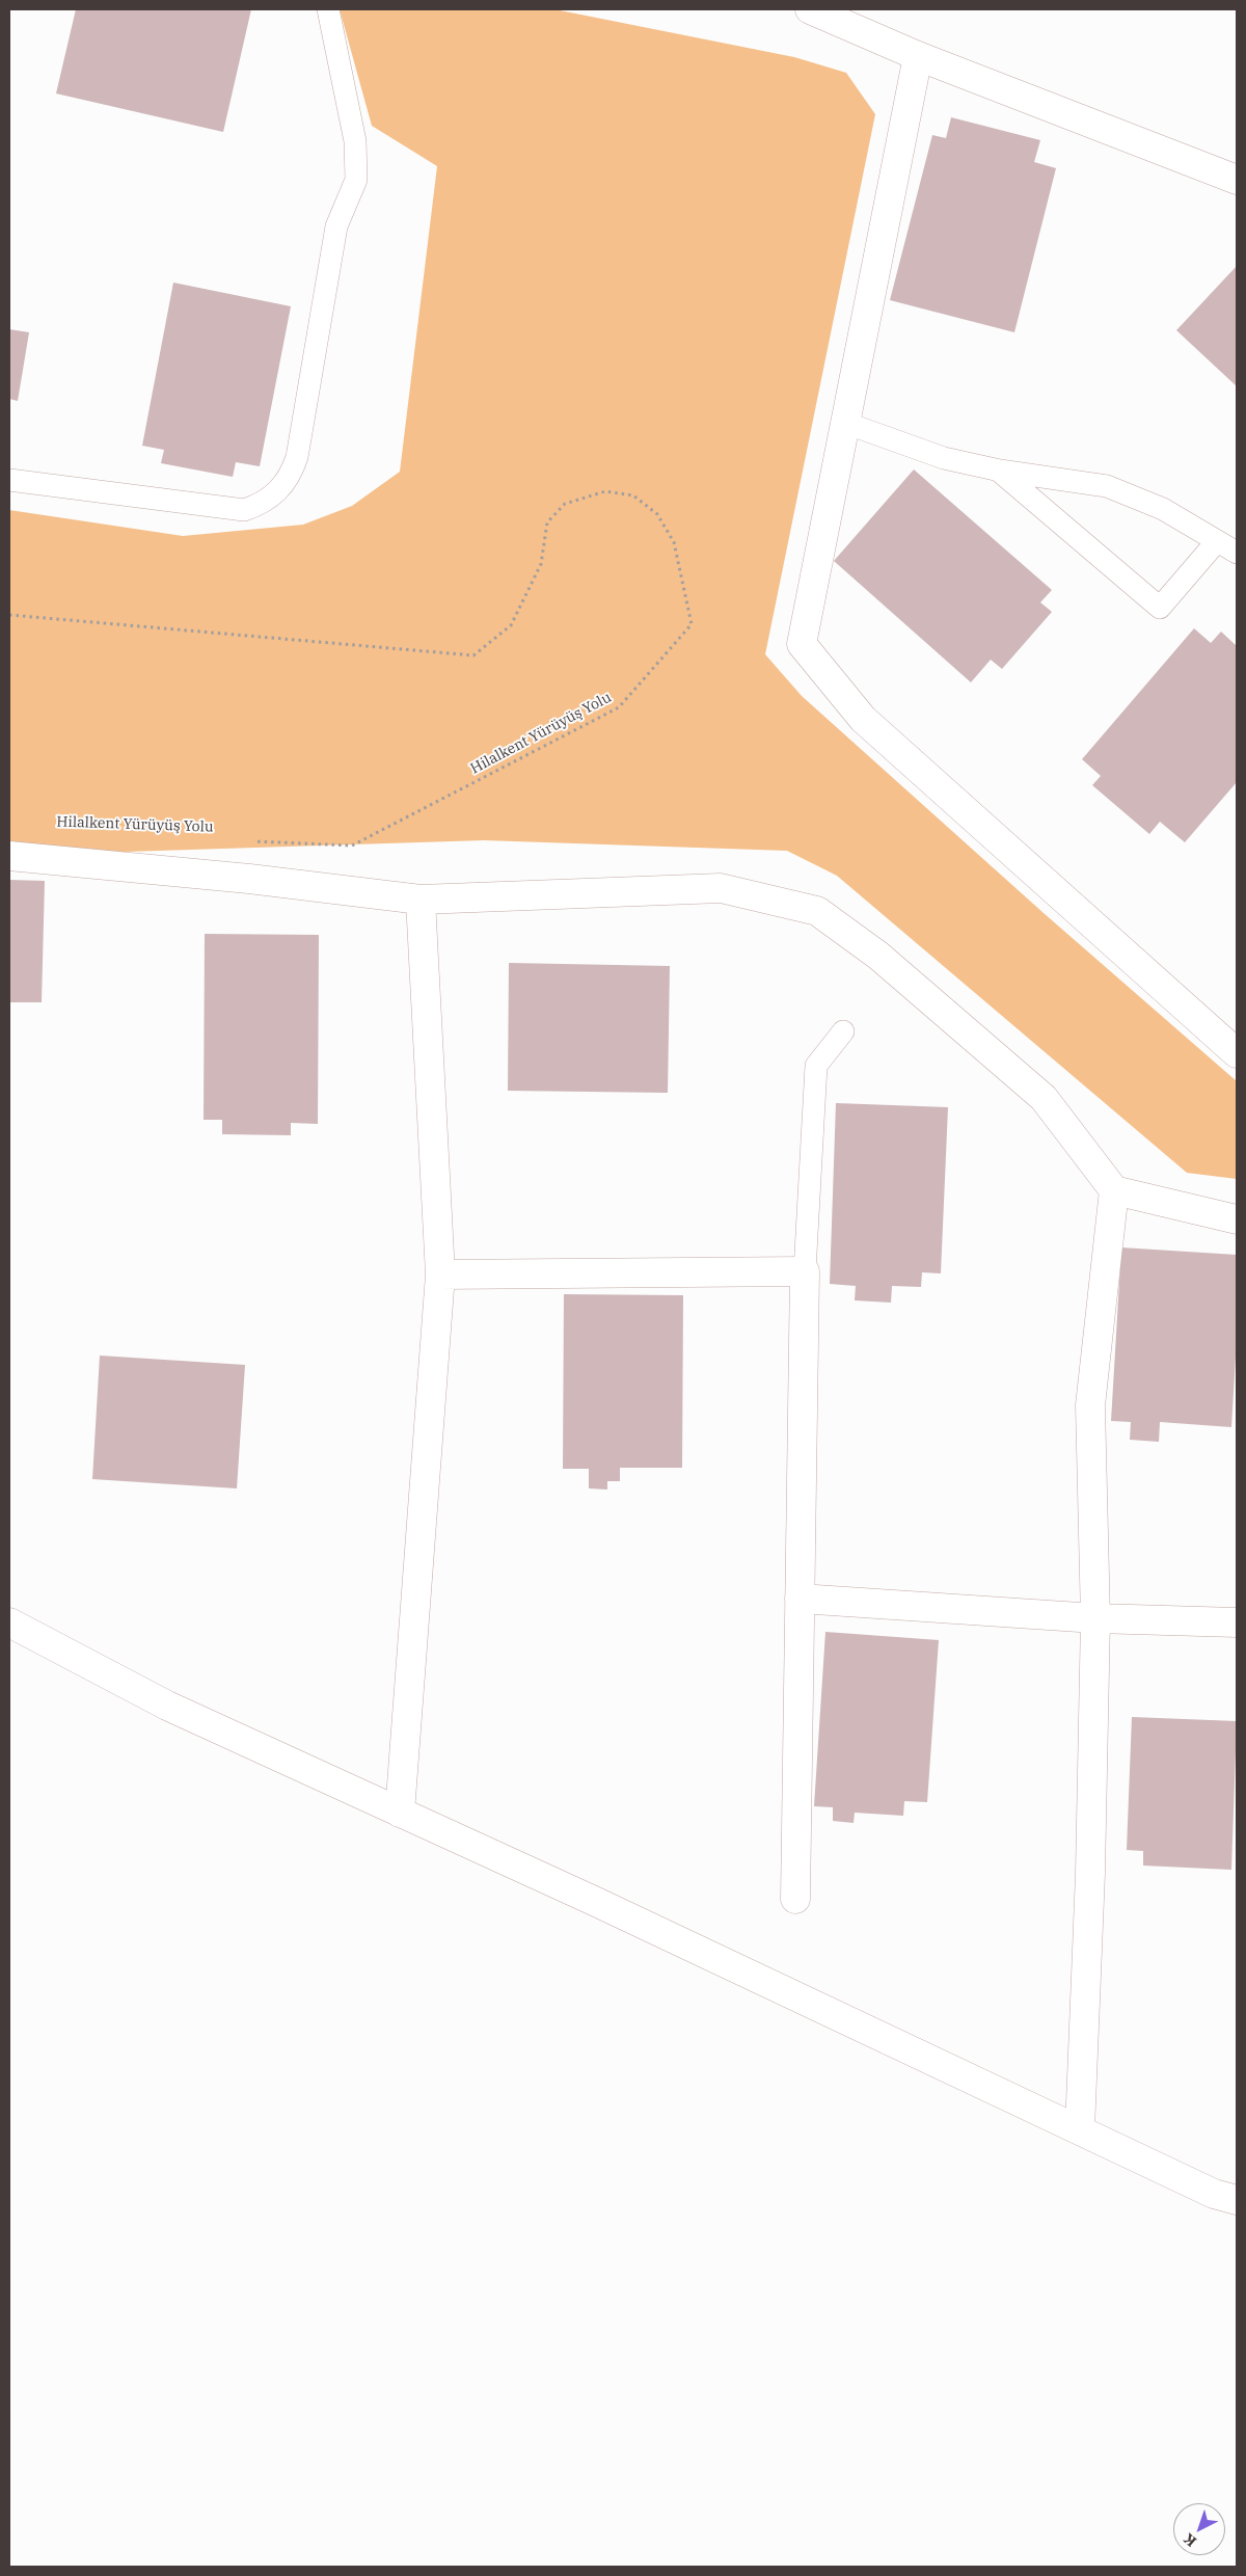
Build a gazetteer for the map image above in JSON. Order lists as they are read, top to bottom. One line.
{"streets":{"path":["Hilalkent Yürüyüş Yolu"]},"north":"bottom left"}
